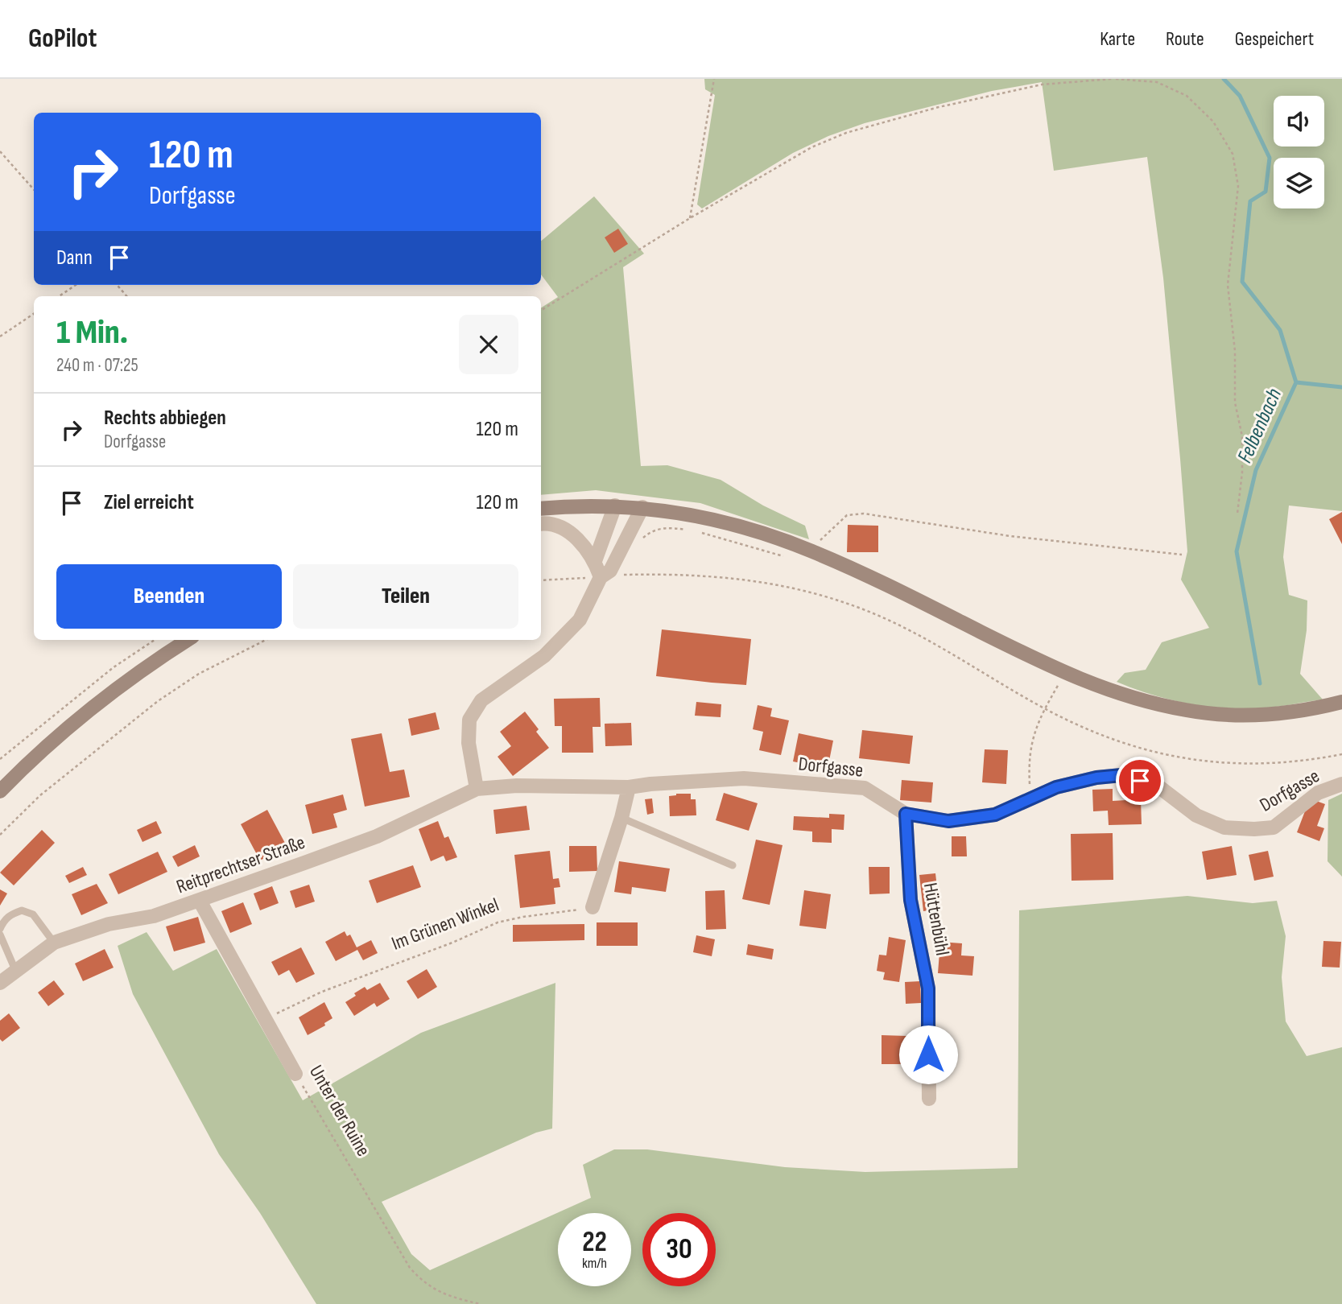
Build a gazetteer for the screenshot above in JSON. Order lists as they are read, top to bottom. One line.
{"streets":{"street":["Dorfgasse","Reitprechtser Straße","Hüttenbühl","Unter der Ruine"],"path":["Im Grünen Winkel"]},"crossings":[["Dorfgasse","Reitprechtser Straße"],["Dorfgasse","Hüttenbühl"],["Reitprechtser Straße","Unter der Ruine"],["Im Grünen Winkel","Unter der Ruine"]],"water":["Felbenbach"],"page":{"header":"GoPilot","nav":["Karte","Route","Gespeichert"],"turn":["120 m","Dorfgasse"],"then":"Dann","heading":["1 Min.","240 m · 07:25"],"list":[{"name":"Rechts abbiegen","note":"Dorfgasse","value":"120 m"},{"name":"Ziel erreicht","value":"120 m"}],"buttons":["Beenden","Teilen"],"speed":"22 km/h","limit":"30"}}
